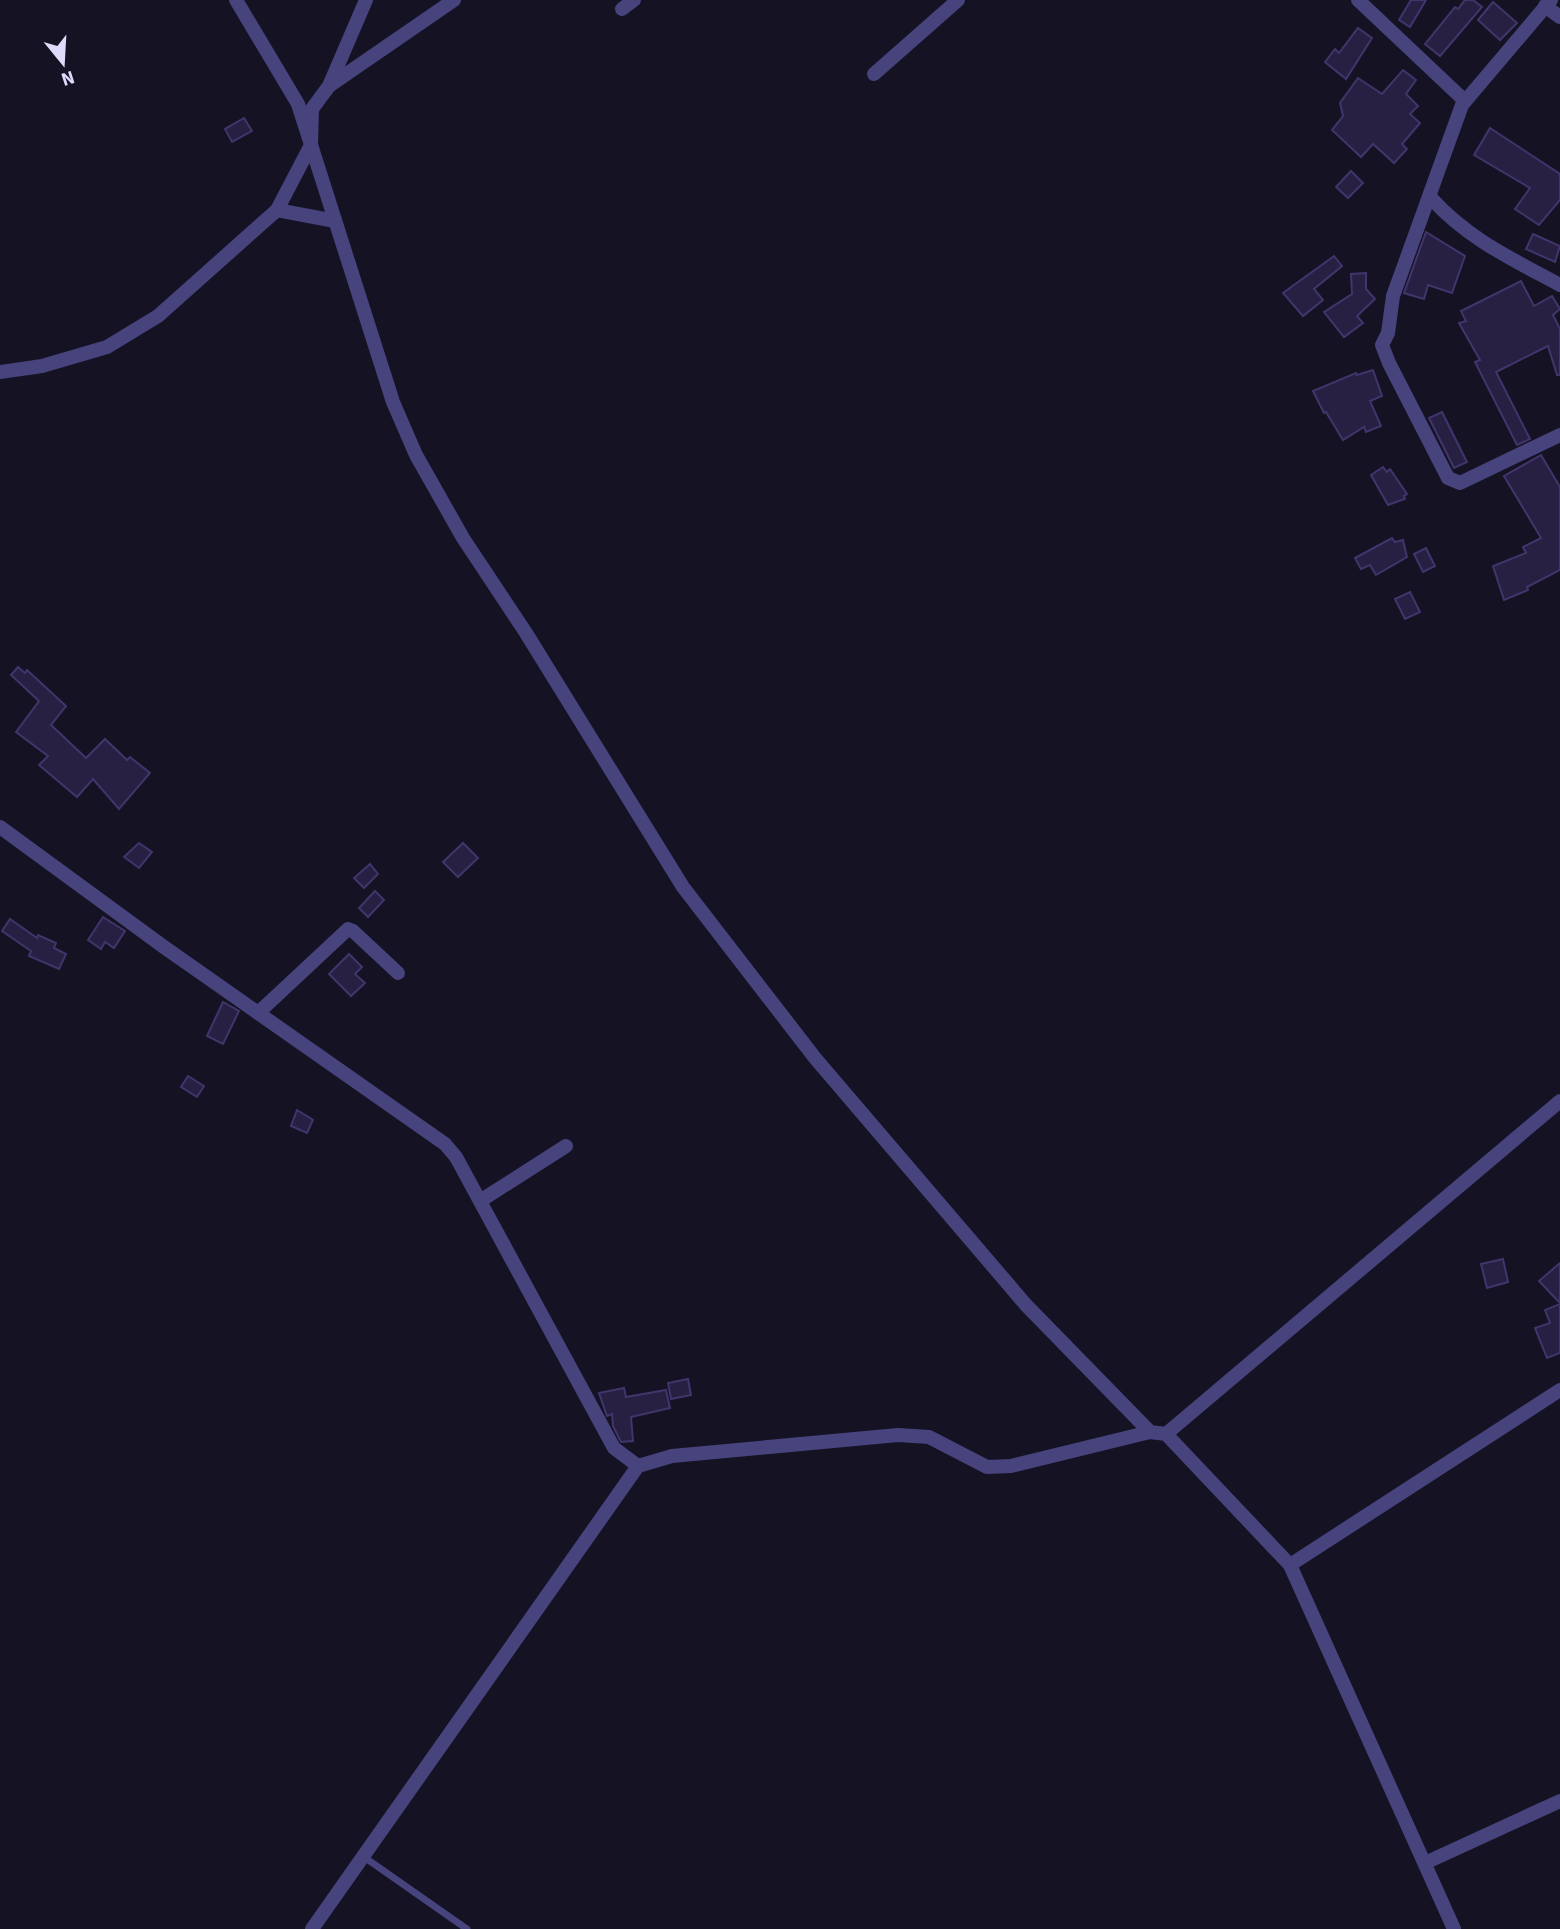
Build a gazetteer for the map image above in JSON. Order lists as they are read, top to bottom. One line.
{"north":"bottom"}
